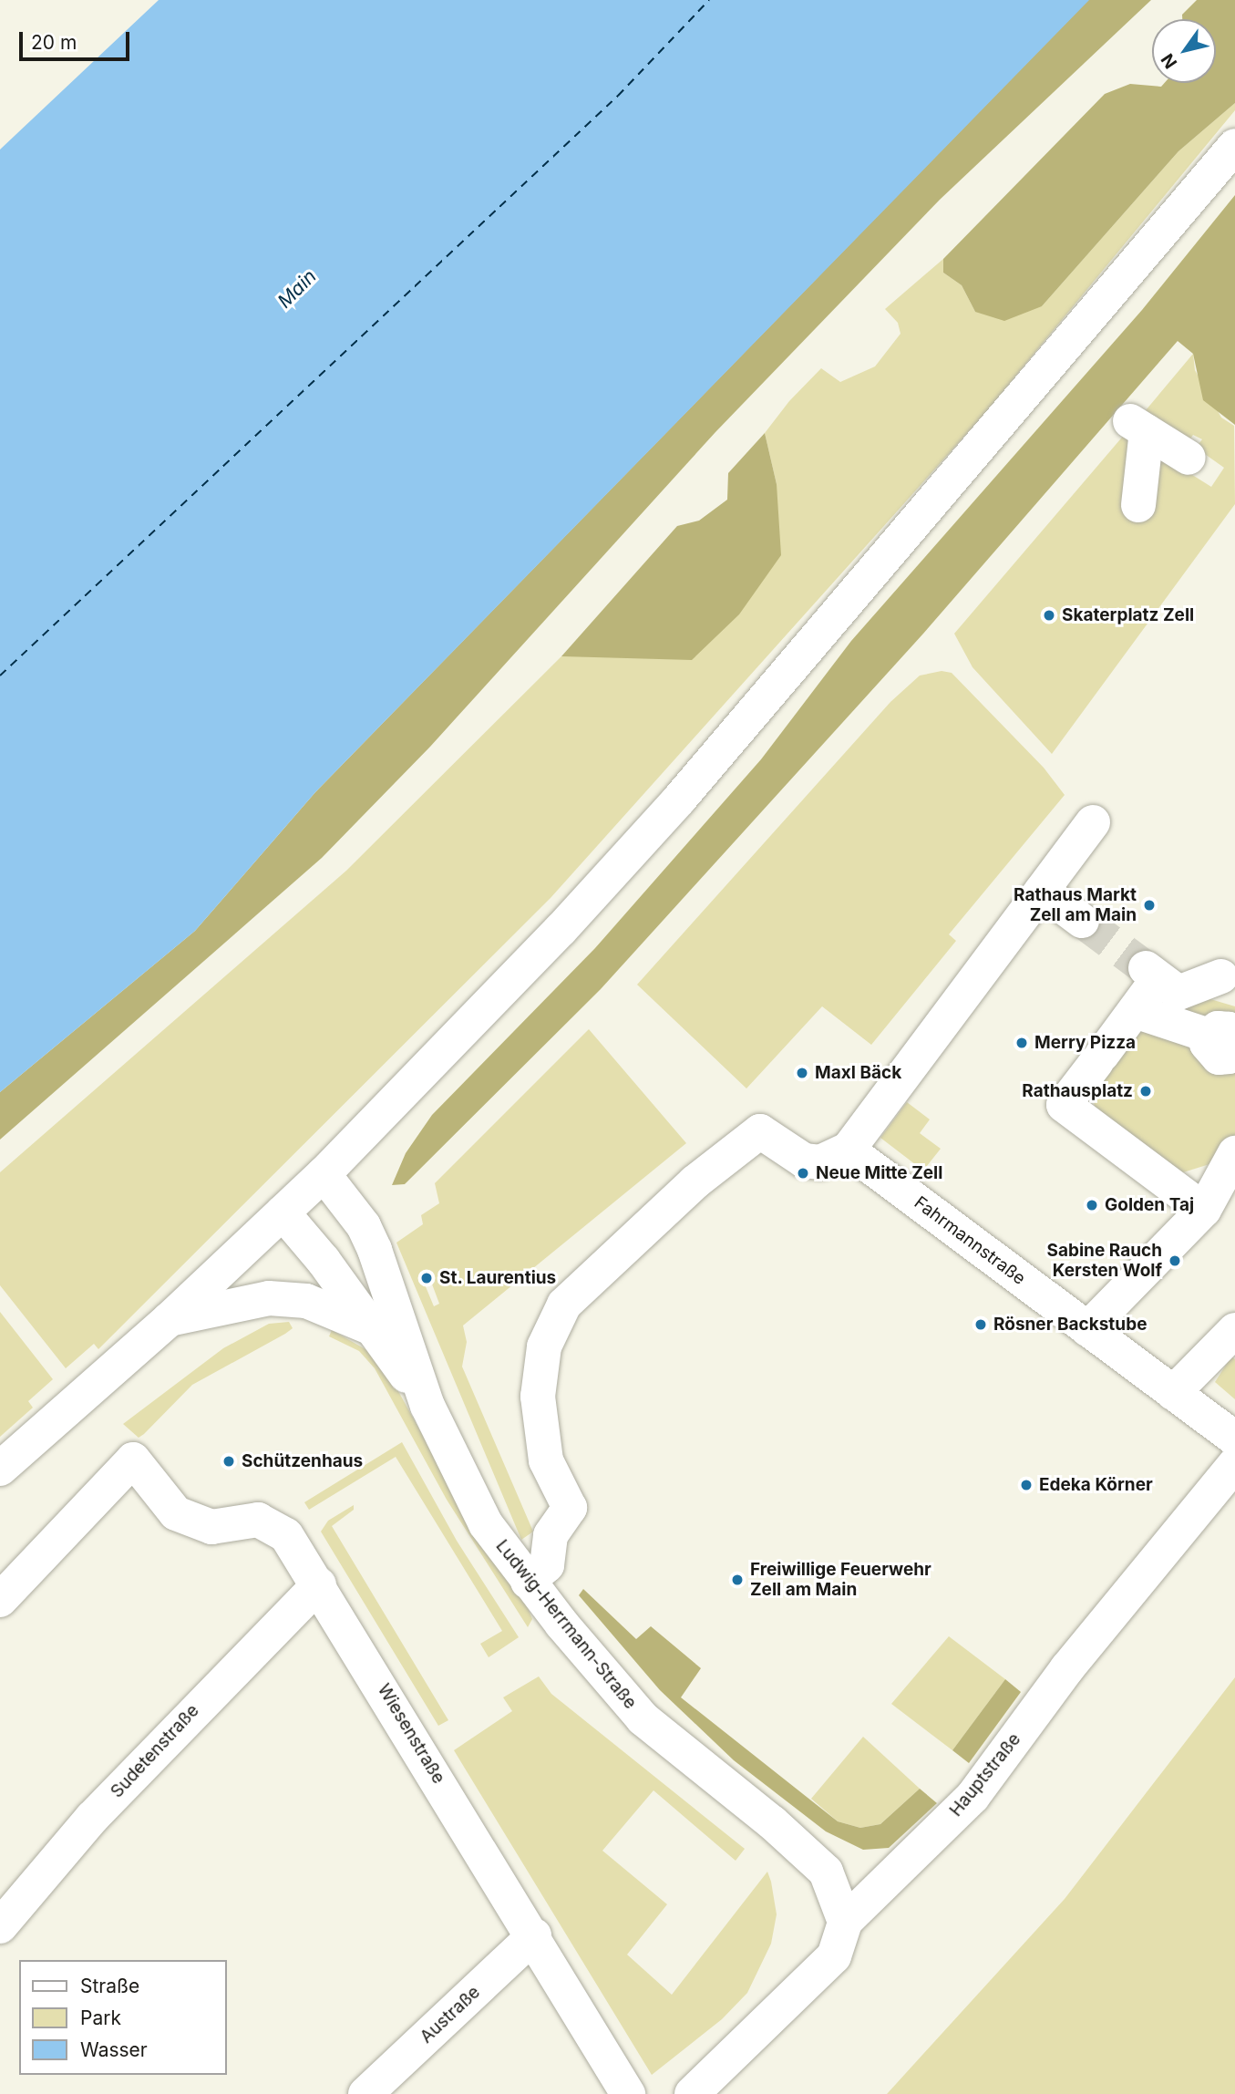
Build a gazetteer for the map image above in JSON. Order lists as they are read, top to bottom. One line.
{"streets":{"street":["Fahrmannstraße","Ludwig-Herrmann-Straße","Wiesenstraße","Sudetenstraße","Hauptstraße","Austraße"]},"crossings":[["Ludwig-Herrmann-Straße","Hauptstraße"],["Wiesenstraße","Sudetenstraße"],["Wiesenstraße","Austraße"]],"water":["Main"],"places":["Skaterplatz Zell","Rathaus Markt Zell am Main","Merry Pizza","Maxl Bäck","Rathausplatz","Neue Mitte Zell","Golden Taj","Sabine Rauch Kersten Wolf","St. Laurentius","Rösner Backstube","Schützenhaus","Edeka Körner","Freiwillige Feuerwehr Zell am Main"],"legend":["Straße","Park","Wasser"],"scale_bar":"20 m","north":"bottom left"}
